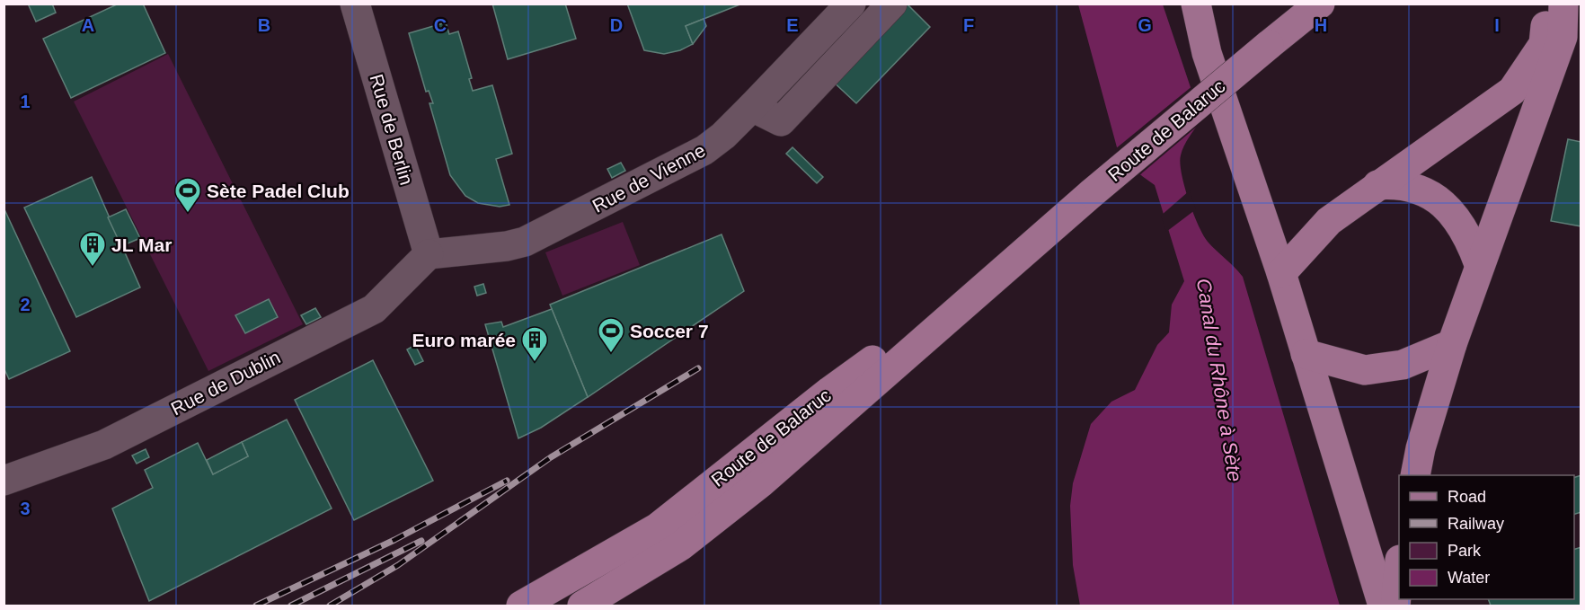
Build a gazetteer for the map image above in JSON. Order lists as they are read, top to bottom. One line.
{"streets":{"main road":["Route de Balaruc"],"street":["Rue de Berlin","Rue de Vienne","Rue de Dublin"]},"crossings":[["Rue de Berlin","Rue de Vienne"],["Rue de Berlin","Rue de Dublin"],["Rue de Vienne","Rue de Dublin"]],"water":["Canal du Rhône à Sète"],"places":{"sports":["Sète Padel Club","Soccer 7"],"building":["JL Mar","Euro marée"]},"legend":["Road","Railway","Park","Water"],"grid":{"columns":["A","B","C","D","E","F","G","H","I"],"rows":["1","2","3"]}}
